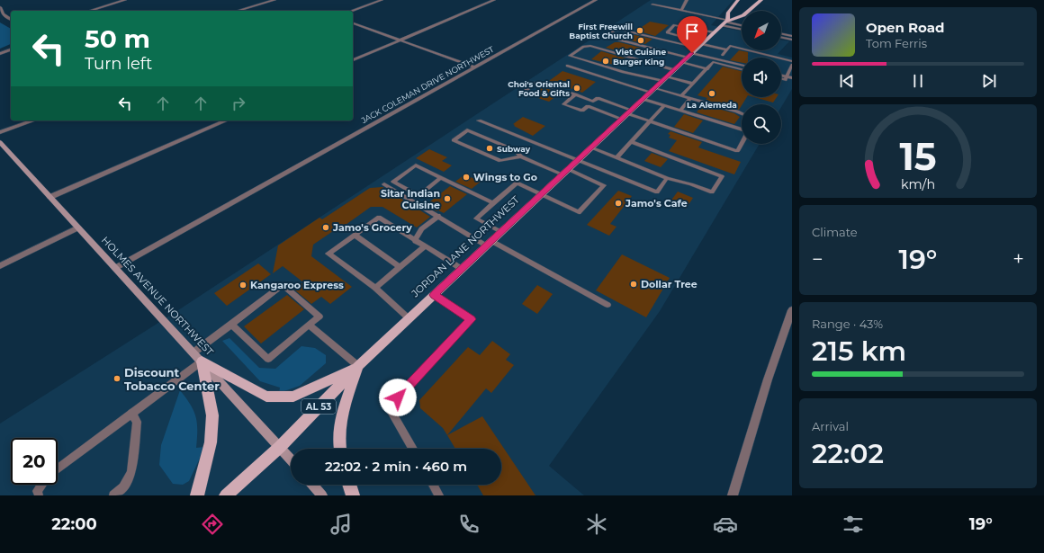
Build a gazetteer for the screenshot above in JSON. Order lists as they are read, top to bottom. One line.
{"streets":{"main road":["JORDAN LANE NORTHWEST","HOLMES AVENUE NORTHWEST","AL 53"],"street":["JACK COLEMAN DRIVE NORTHWEST"]},"crossings":[["JACK COLEMAN DRIVE NORTHWEST","HOLMES AVENUE NORTHWEST"],["JORDAN LANE NORTHWEST","HOLMES AVENUE NORTHWEST"]],"places":["First Freewill Baptist Church","Viet Cuisine","Burger King","Choi's Oriental Food & Gifts","La Alemeda","Subway","Wings to Go","Sitar Indian Cuisine","Jamo's Cafe","Jamo's Grocery","Dollar Tree","Kangaroo Express","Discount Tobacco Center"],"north":"bottom left","page":{"turn":["50 m","Turn left"],"song":["Open Road","Tom Ferris"],"tile":["Climate",["Range · 43%","215 km"],["Arrival","22:02"]],"heat":["−","19°","+"],"limit":"20","trip":"22:02 · 2 min · 460 m","tabs":["22:00","19°"],"gauge":["15","km/h"]}}
